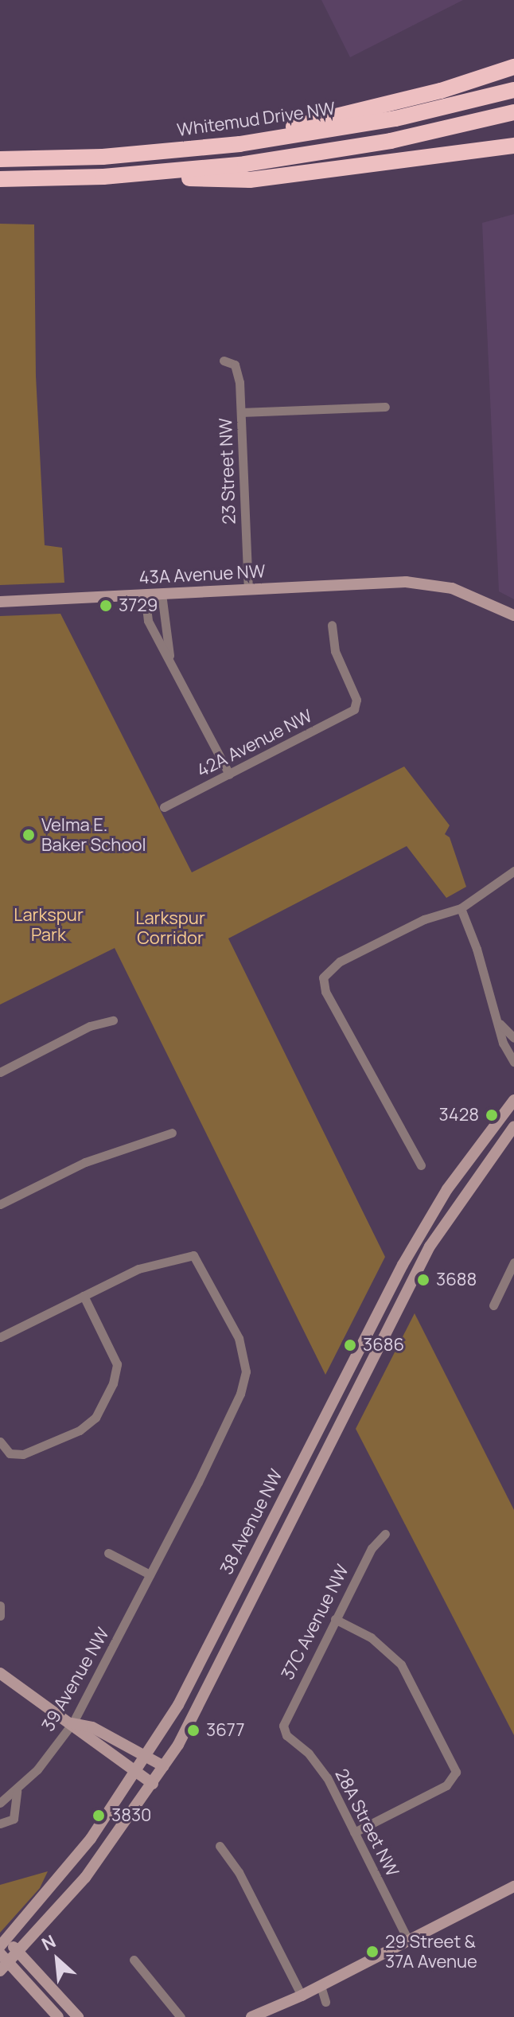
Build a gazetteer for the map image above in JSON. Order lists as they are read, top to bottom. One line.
{"streets":{"highway":["Whitemud Drive NW"],"main road":["43A Avenue NW","38 Avenue NW"],"street":["23 Street NW","42A Avenue NW","37C Avenue NW","39 Avenue NW","28A Street NW"]},"crossings":[["23 Street NW","43A Avenue NW"],["37C Avenue NW","28A Street NW"]],"parks":["Larkspur Park","Larkspur Corridor"],"places":["3729","Velma E. Baker School","3428","3688","3686","3677","3830","29 Street & 37A Avenue"],"north":"top left"}
